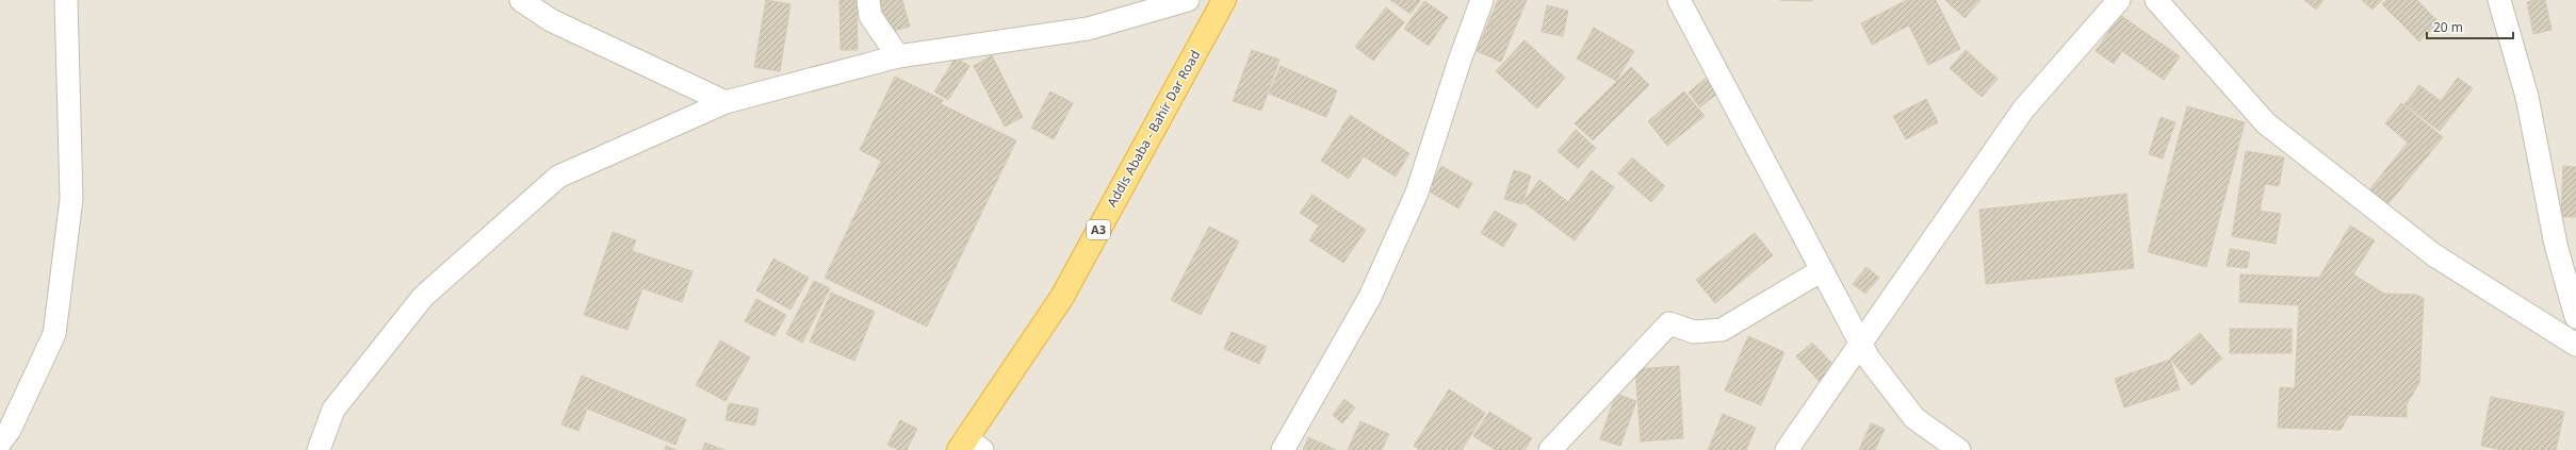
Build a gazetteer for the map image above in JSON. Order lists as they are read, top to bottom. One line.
{"streets":{"highway":["Addis Ababa - Bahir Dar Road","A3"]},"scale_bar":"20 m"}
